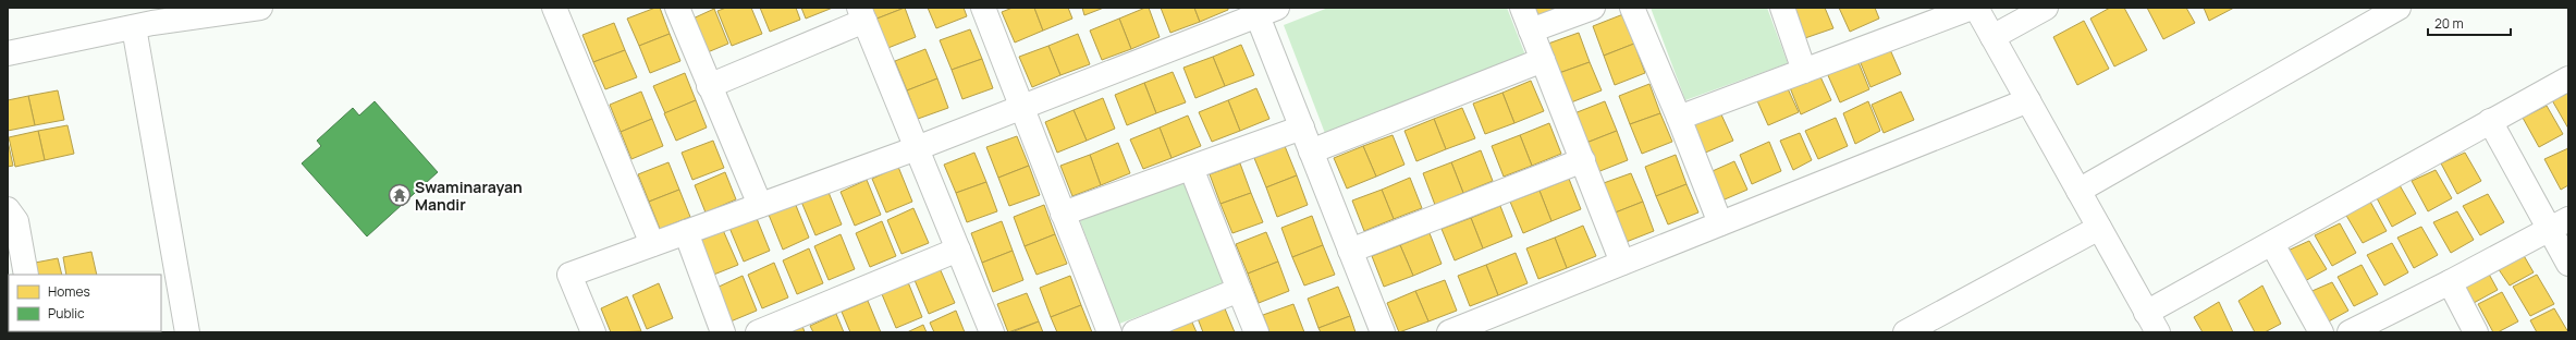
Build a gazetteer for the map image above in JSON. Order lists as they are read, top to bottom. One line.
{"places":{"temple":["Swaminarayan Mandir"]},"legend":["Homes","Public"],"scale_bar":"20 m"}
